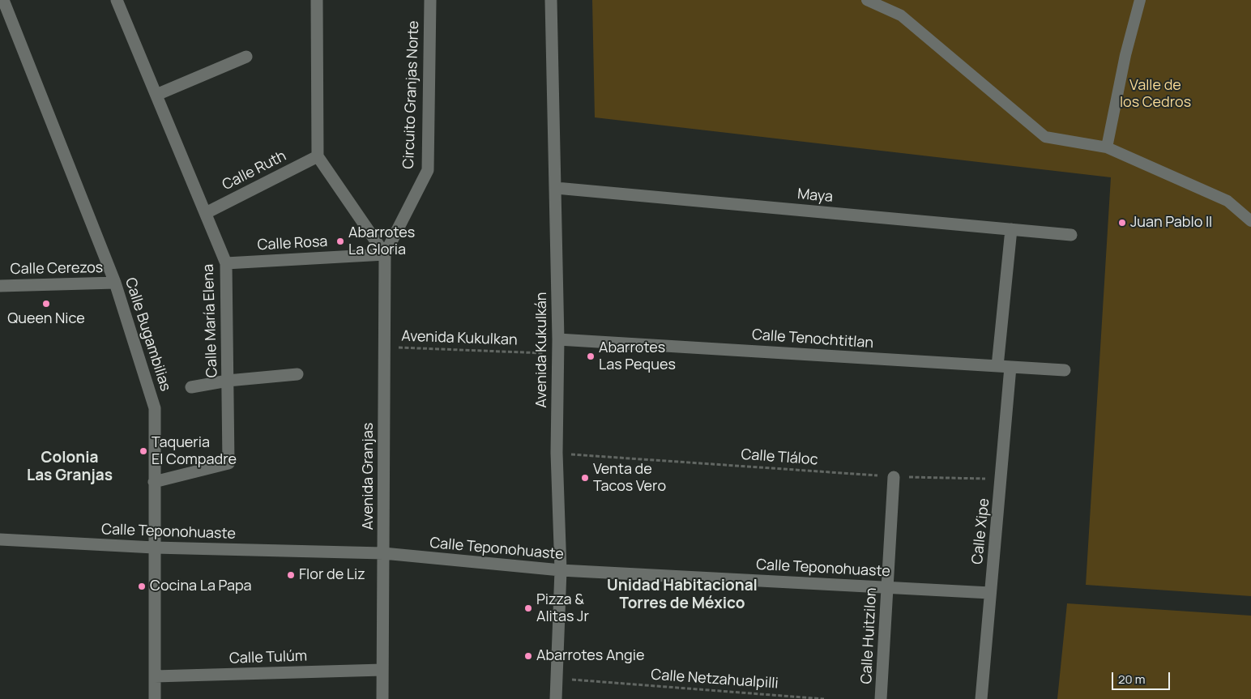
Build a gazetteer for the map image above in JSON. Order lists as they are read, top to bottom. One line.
{"streets":{"street":["Circuito Granjas Norte","Calle Ruth","Maya","Calle Rosa","Calle Cerezos","Calle María Elena","Calle Bugambilias","Calle Tenochtitlan","Avenida Kukulkán","Avenida Granjas","Calle Xipe","Calle Teponohuaste","Calle Huitzilon","Calle Tulúm"],"path":["Avenida Kukulkan","Calle Tláloc","Calle Netzahualpilli"]},"crossings":[["Circuito Granjas Norte","Calle Rosa"],["Circuito Granjas Norte","Avenida Granjas"],["Calle Ruth","Calle María Elena"],["Maya","Avenida Kukulkán"],["Calle Rosa","Calle María Elena"],["Calle Rosa","Avenida Granjas"],["Calle Cerezos","Calle Bugambilias"],["Calle María Elena","Calle Bugambilias"],["Calle Bugambilias","Calle Teponohuaste"],["Calle Bugambilias","Calle Tulúm"],["Avenida Kukulkan","Avenida Kukulkán"],["Avenida Kukulkan","Avenida Granjas"],["Calle Tenochtitlan","Avenida Kukulkán"],["Calle Tenochtitlan","Calle Xipe"],["Avenida Kukulkán","Calle Tláloc"],["Avenida Kukulkán","Calle Teponohuaste"],["Avenida Kukulkán","Calle Netzahualpilli"],["Calle Tláloc","Calle Xipe"],["Calle Tláloc","Calle Huitzilon"],["Avenida Granjas","Calle Teponohuaste"],["Avenida Granjas","Calle Tulúm"],["Calle Xipe","Calle Teponohuaste"],["Calle Teponohuaste","Calle Huitzilon"]],"districts":["Colonia Las Granjas","Unidad Habitacional Torres de México"],"parks":["Valle de los Cedros"],"places":["Juan Pablo II","Abarrotes La Gloria","Queen Nice","Abarrotes Las Peques","Taqueria El Compadre","Venta de Tacos Vero","Flor de Liz","Cocina La Papa","Pizza & Alitas Jr","Abarrotes Angie"],"scale_bar":"20 m"}
